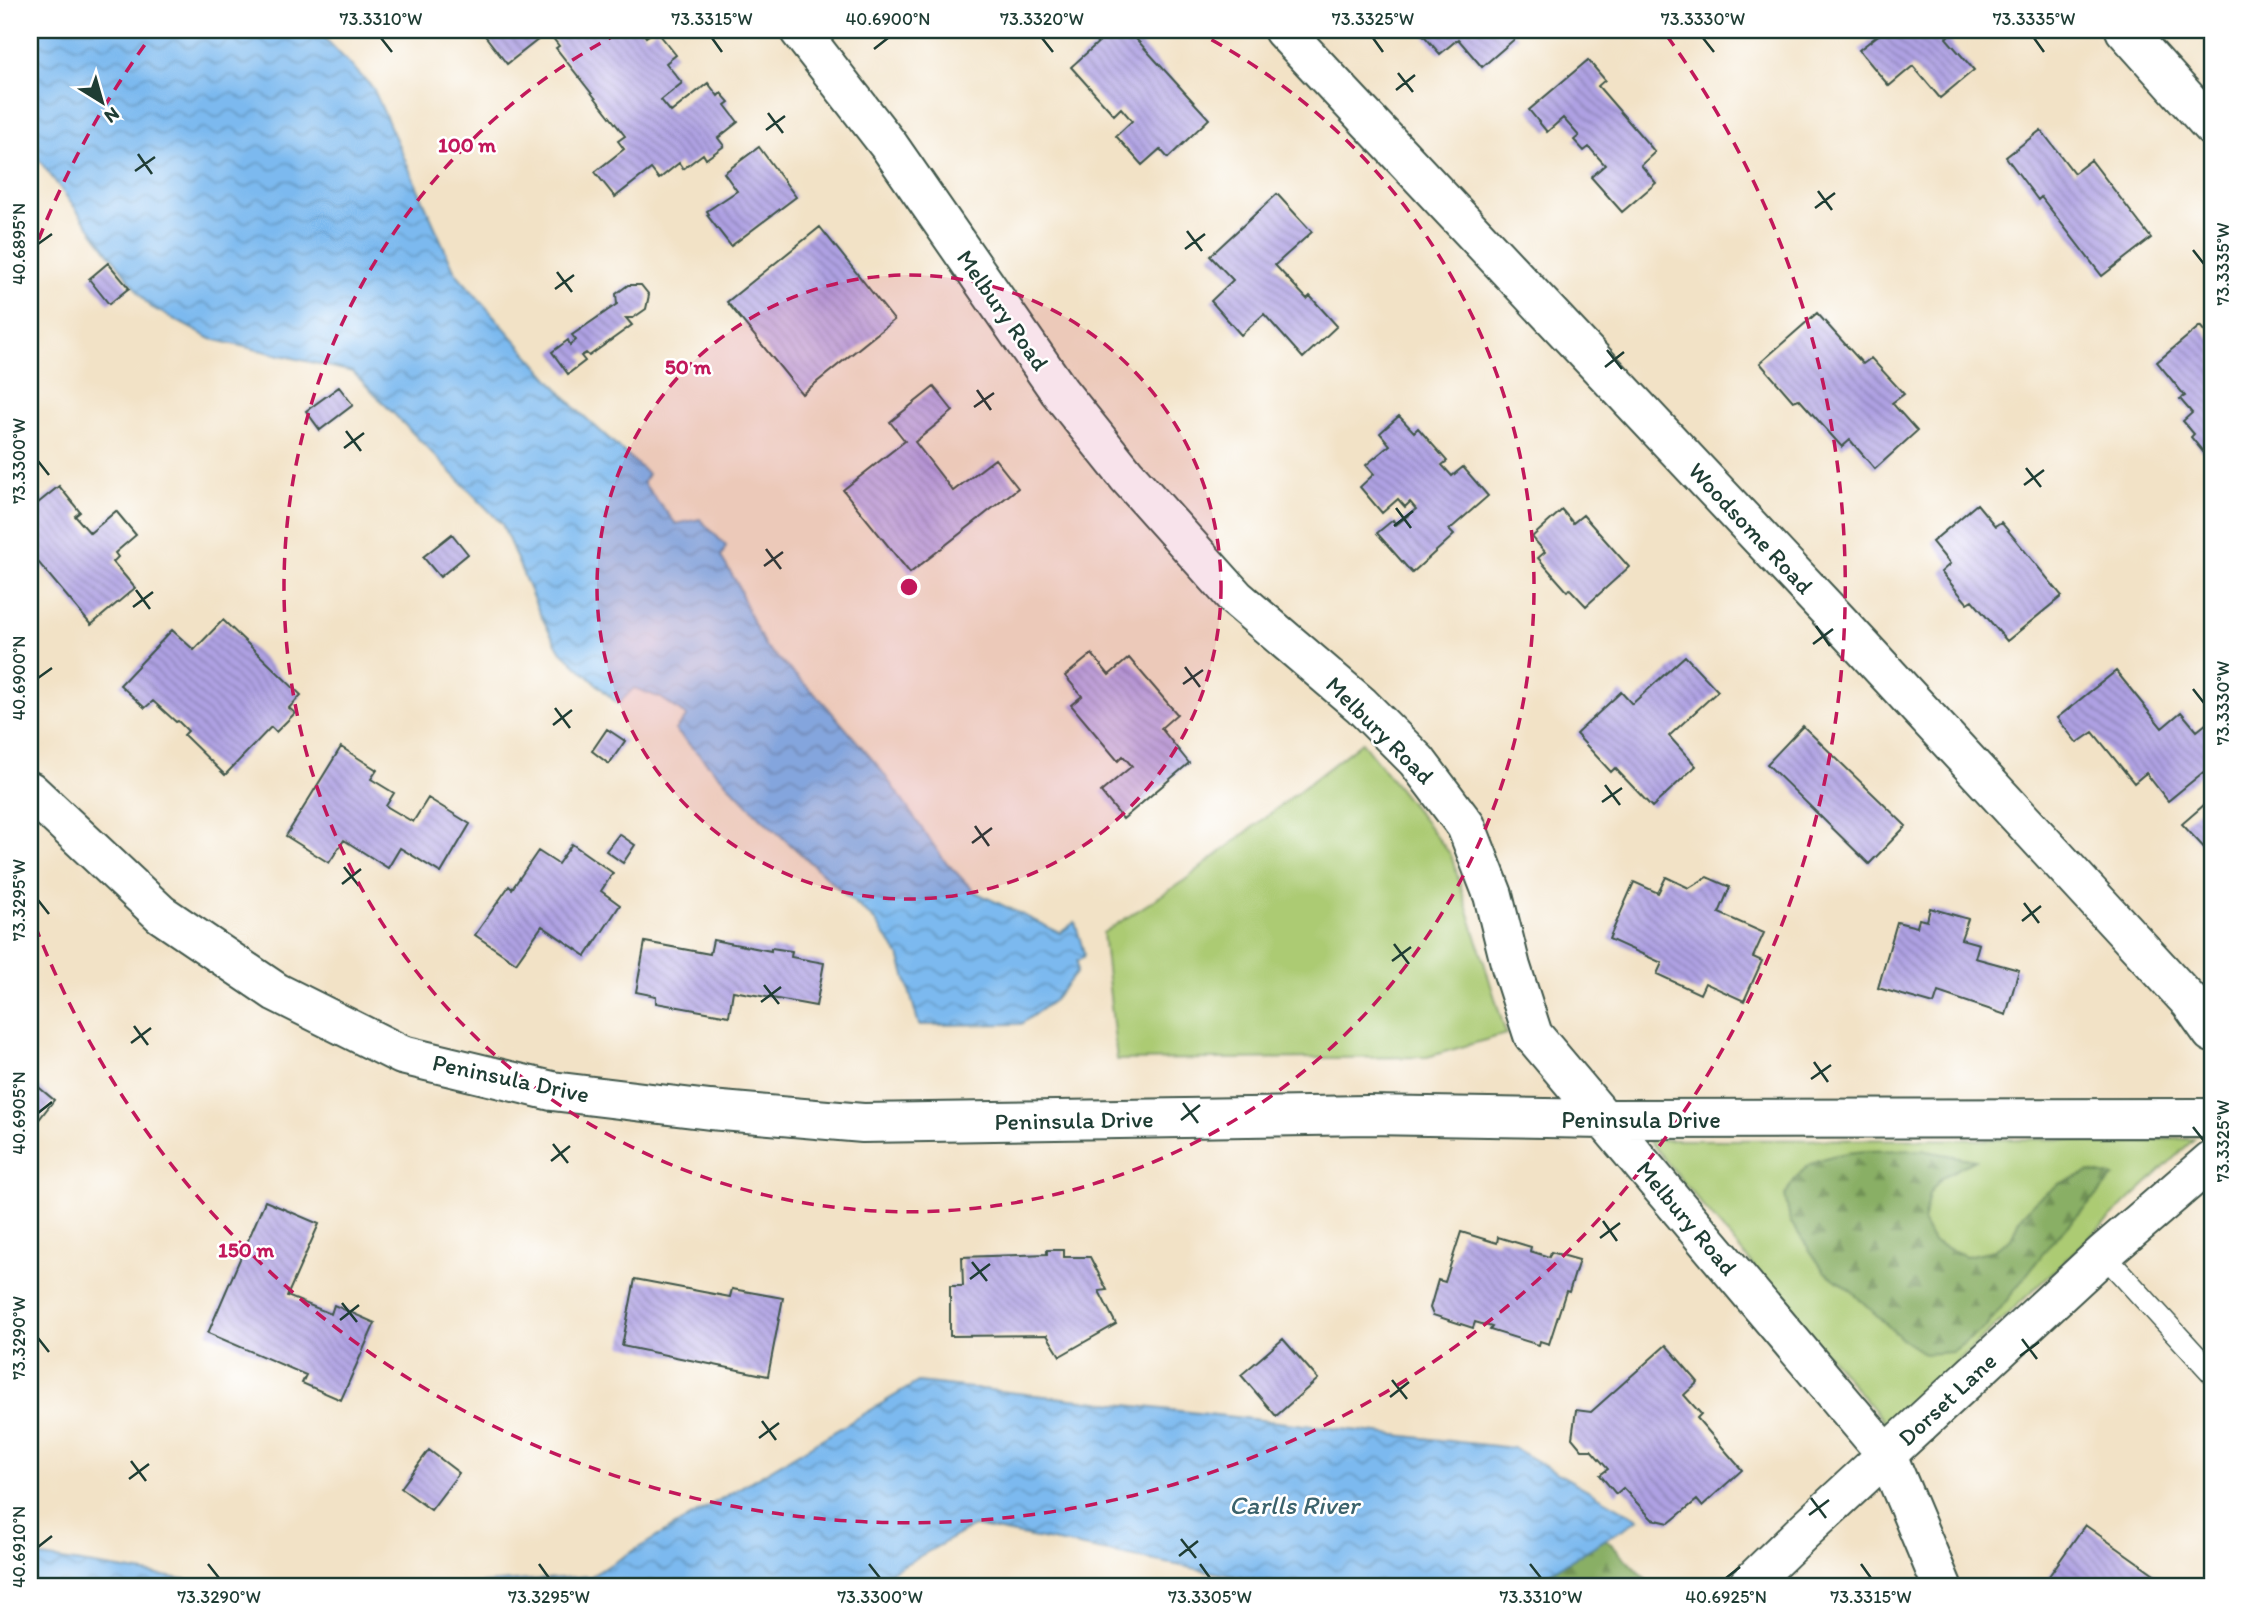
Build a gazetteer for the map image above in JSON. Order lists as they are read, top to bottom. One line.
{"streets":{"street":["Melbury Road","Woodsome Road","Peninsula Drive","Dorset Lane"]},"crossings":[["Melbury Road","Peninsula Drive"],["Melbury Road","Dorset Lane"]],"water":["Carlls River"],"north":"bottom right","coordinates":["73.3310°W","73.3315°W","40.6900°N","73.3320°W","73.3325°W","73.3330°W","73.3335°W","40.6895°N","73.3300°W","73.3295°W","40.6905°N","73.3290°W","40.6910°N","73.3305°W","40.6925°N"],"rings":["100 m","50 m","150 m"]}
